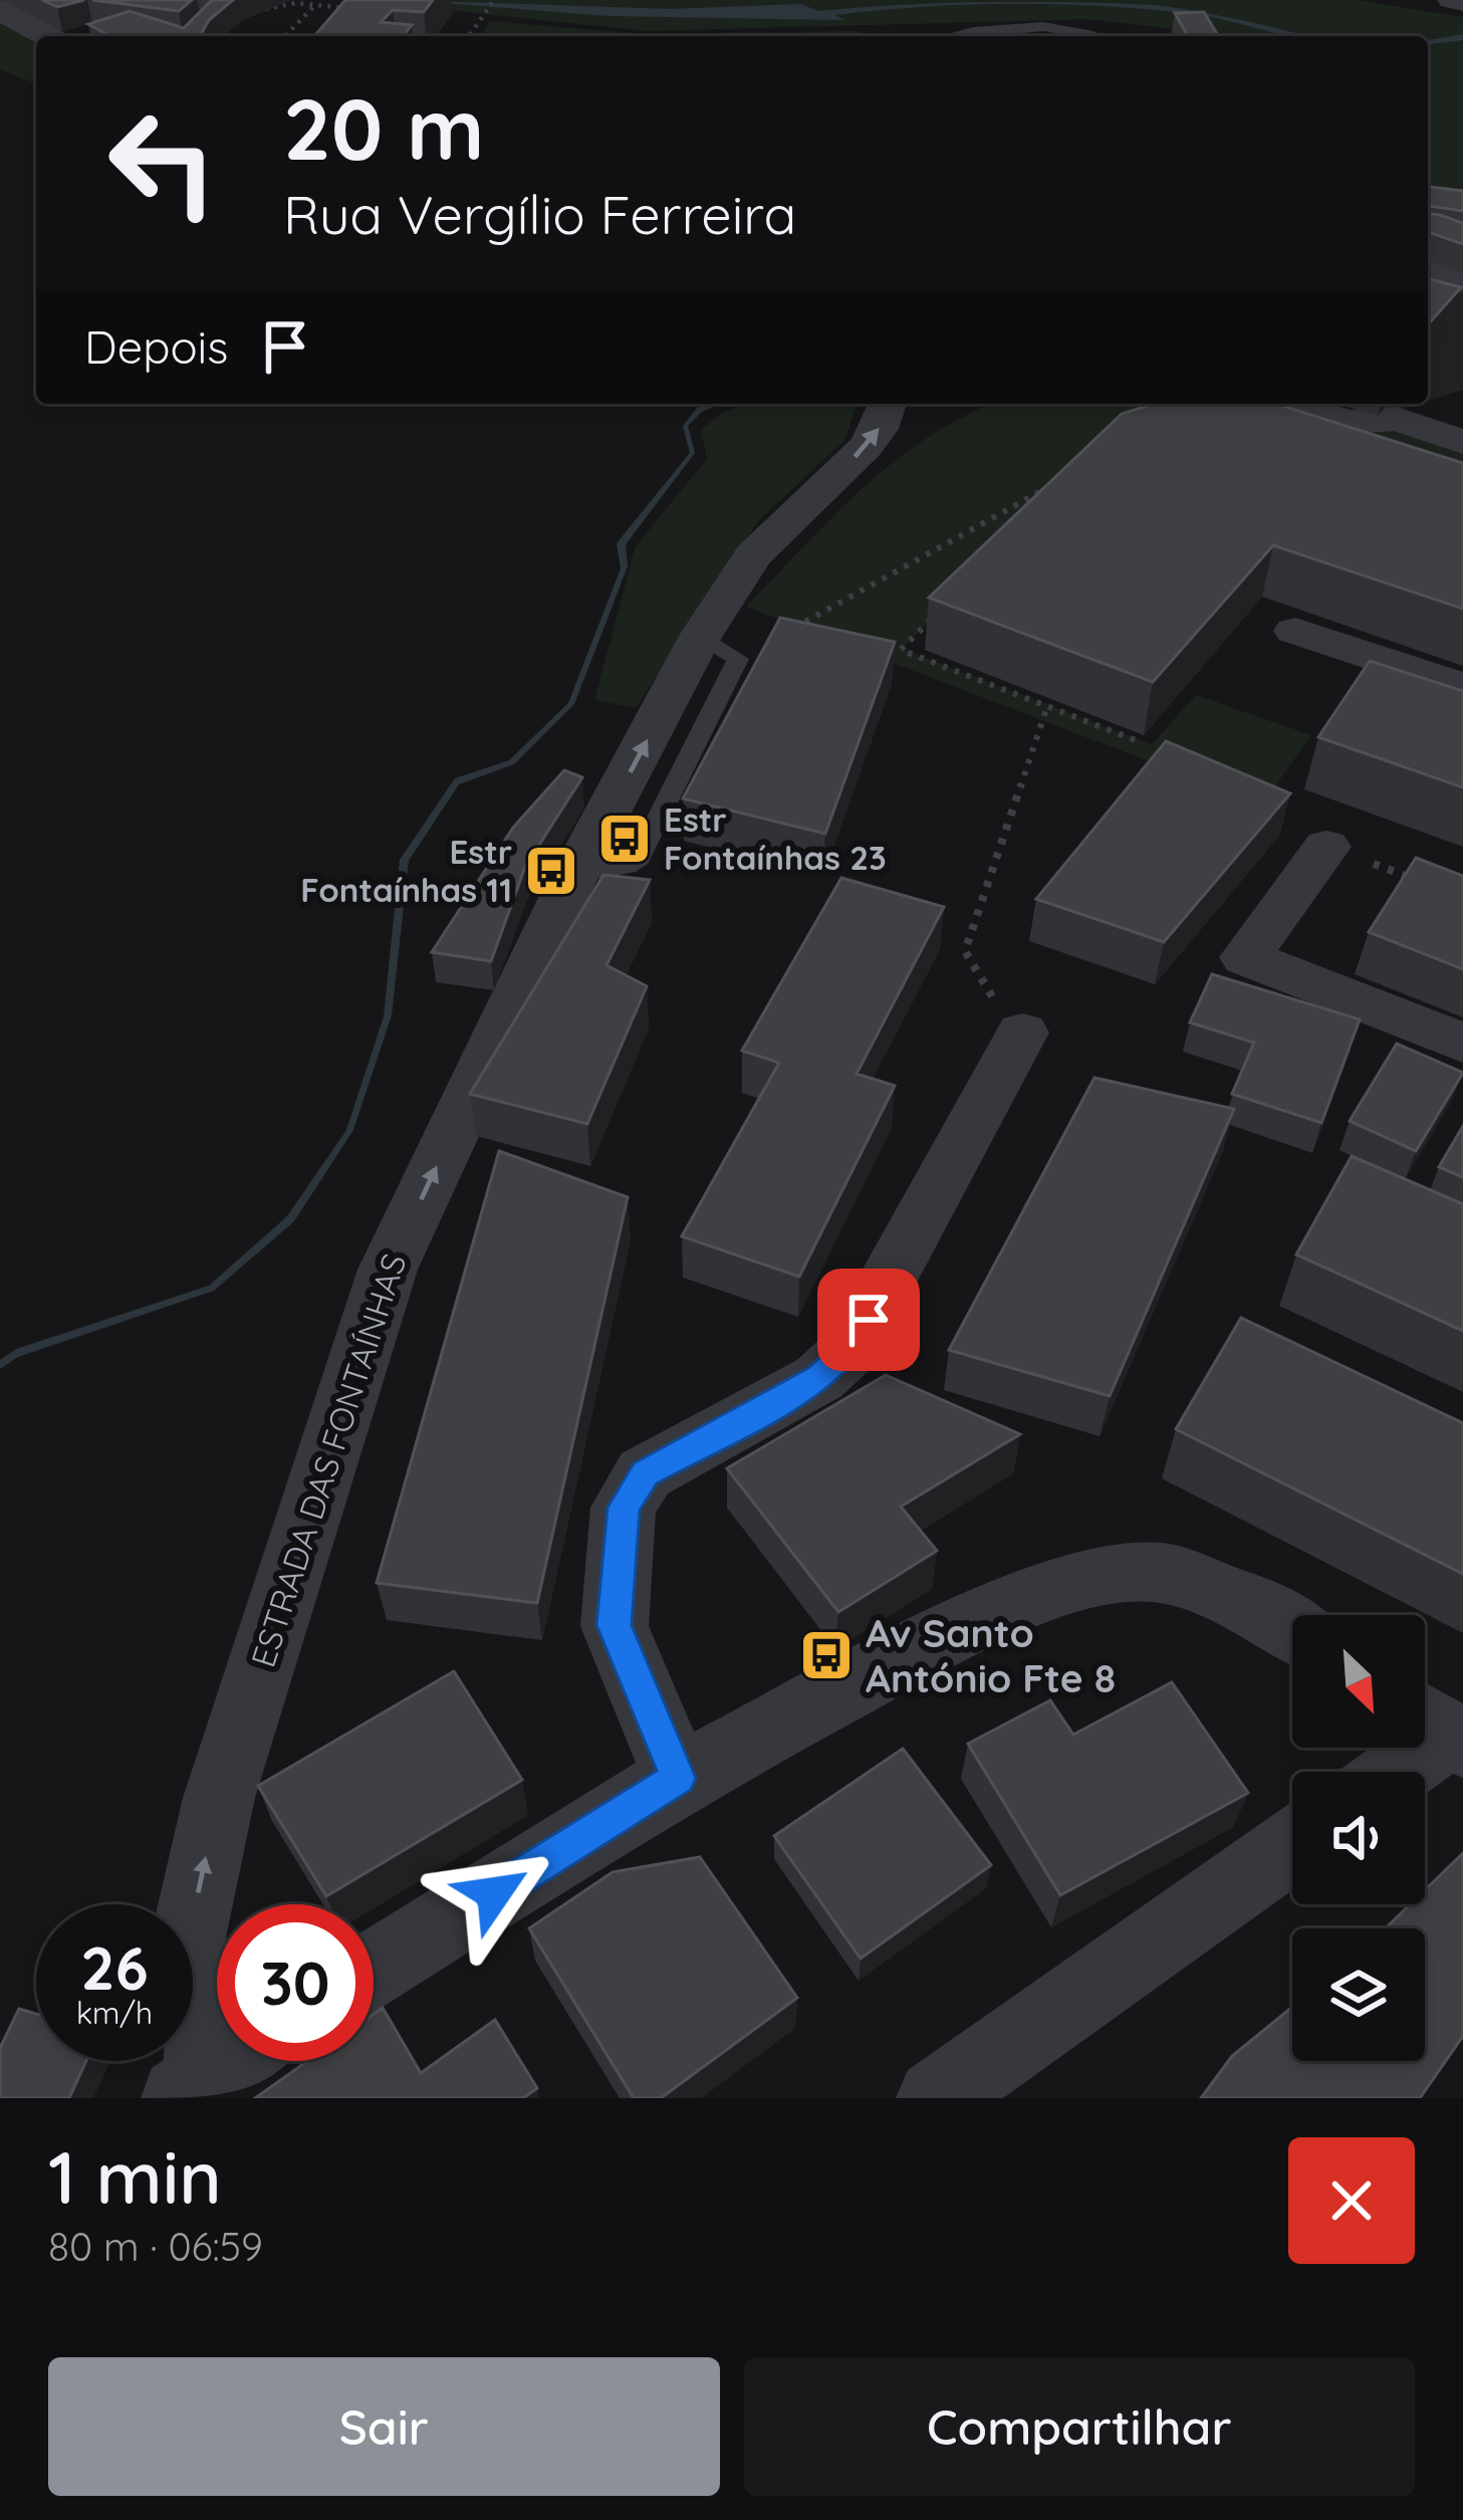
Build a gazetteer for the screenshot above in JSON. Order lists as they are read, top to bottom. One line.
{"streets":{"street":["ESTRADA DAS FONTAÍNHAS"]},"one_way":["ESTRADA DAS FONTAÍNHAS"],"places":{"bus stop":["Estr Fontaínhas 23","Estr Fontaínhas 11","Av Santo António Fte 8"]},"north":"bottom right","page":{"turn":["20 m","Rua Vergílio Ferreira"],"then":"Depois","speed":"26 km/h","limit":"30","heading":["1 min","80 m · 06:59"],"buttons":["Sair","Compartilhar"]}}
